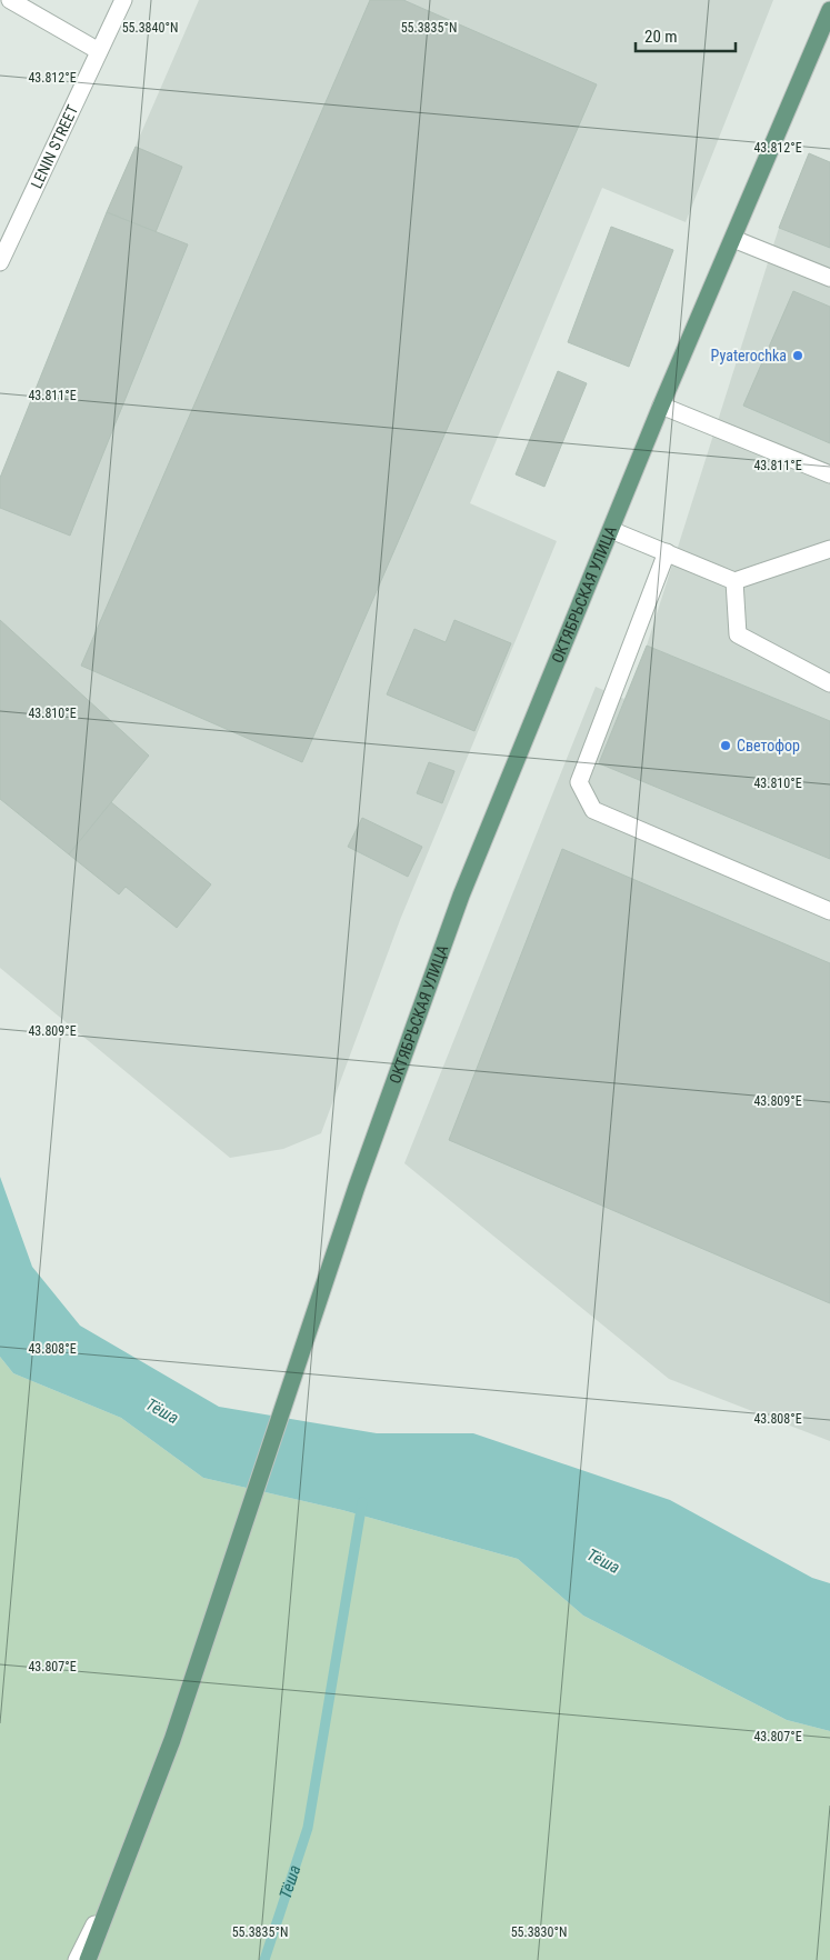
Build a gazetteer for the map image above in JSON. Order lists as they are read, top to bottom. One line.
{"streets":{"main road":["ОКТЯБРЬСКАЯ УЛИЦА"],"street":["LENIN STREET"]},"water":["Тёша"],"places":["Pyaterochka","Светофор"],"scale_bar":"20 m","coordinates":["55.3840°N","55.3835°N","43.812°E","43.811°E","43.810°E","43.809°E","43.808°E","43.807°E","55.3830°N"]}
